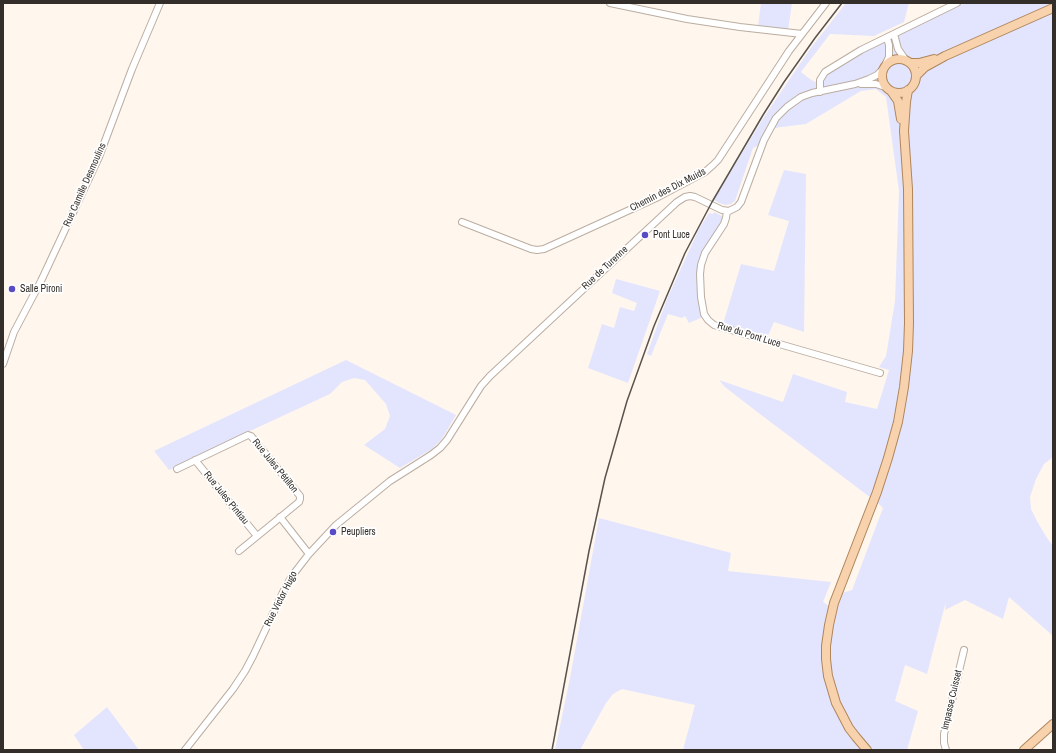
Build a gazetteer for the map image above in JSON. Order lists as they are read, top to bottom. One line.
{"streets":{"street":["Rue Camille Desmoulins","Chemin des Dix Muids","Rue de Turenne","Rue du Pont Luce","Rue Jules Pétillon","Rue Jules Pintiau","Rue Victor Hugo","Impasse Cuisset"]},"crossings":[["Rue de Turenne","Rue Victor Hugo"],["Rue Jules Pétillon","Rue Jules Pintiau"]],"places":["Pont Luce","Salle Pironi","Peupliers"]}
